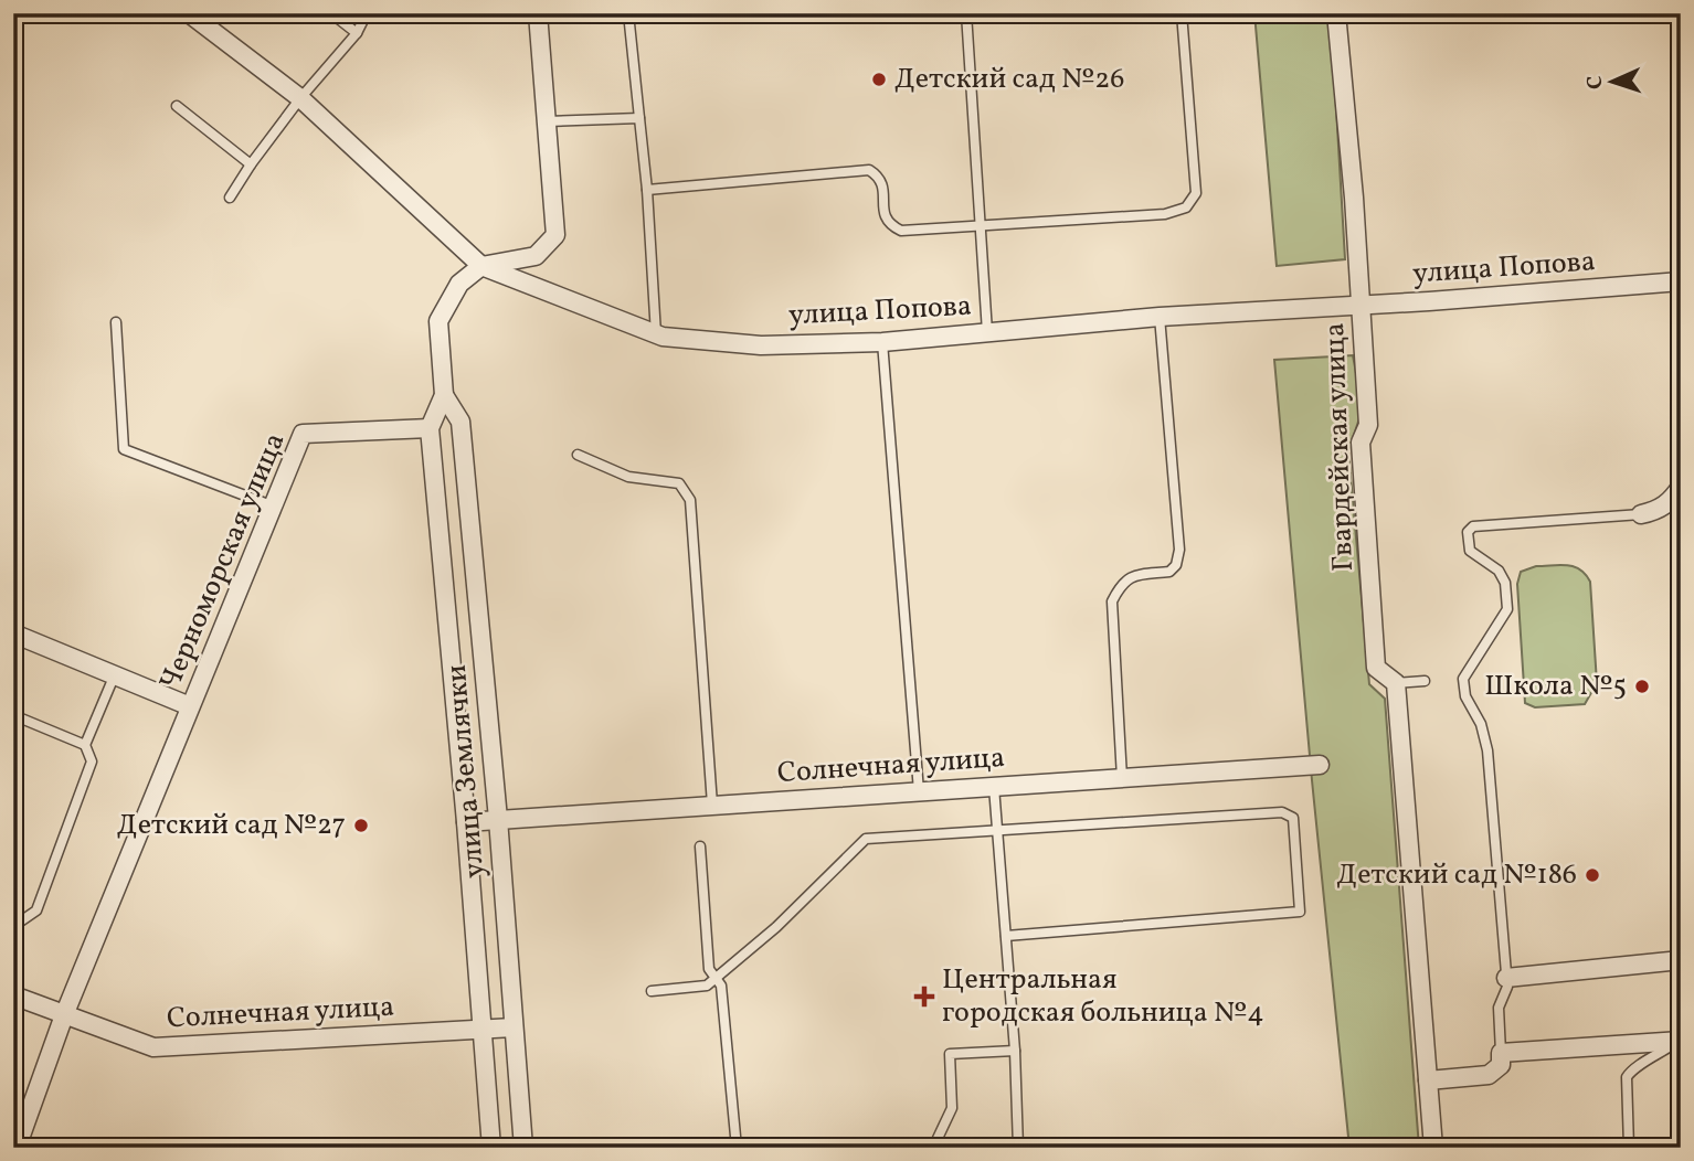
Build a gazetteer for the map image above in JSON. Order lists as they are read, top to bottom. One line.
{"streets":{"street":["улица Попова","Гвардейская улица","Черноморская улица","Солнечная улица","улица Землячки"]},"crossings":[["улица Попова","Гвардейская улица"],["Черноморская улица","Солнечная улица"],["Черноморская улица","улица Землячки"],["Солнечная улица","улица Землячки"]],"places":{"other":["Детский сад №26","Школа №5","Детский сад №27","Детский сад №186"],"health":["Центральная городская больница №4"]},"north":"left"}
